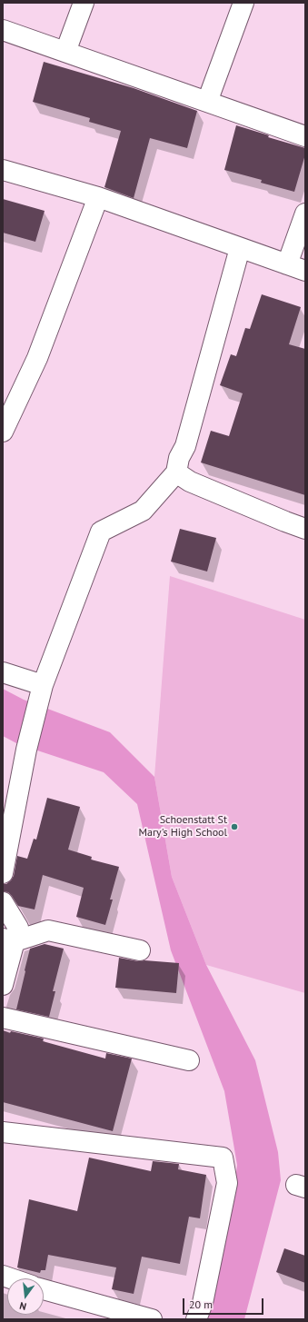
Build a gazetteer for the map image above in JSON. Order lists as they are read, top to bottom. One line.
{"places":["Schoenstatt St Mary's High School"],"scale_bar":"20 m","north":"bottom"}
